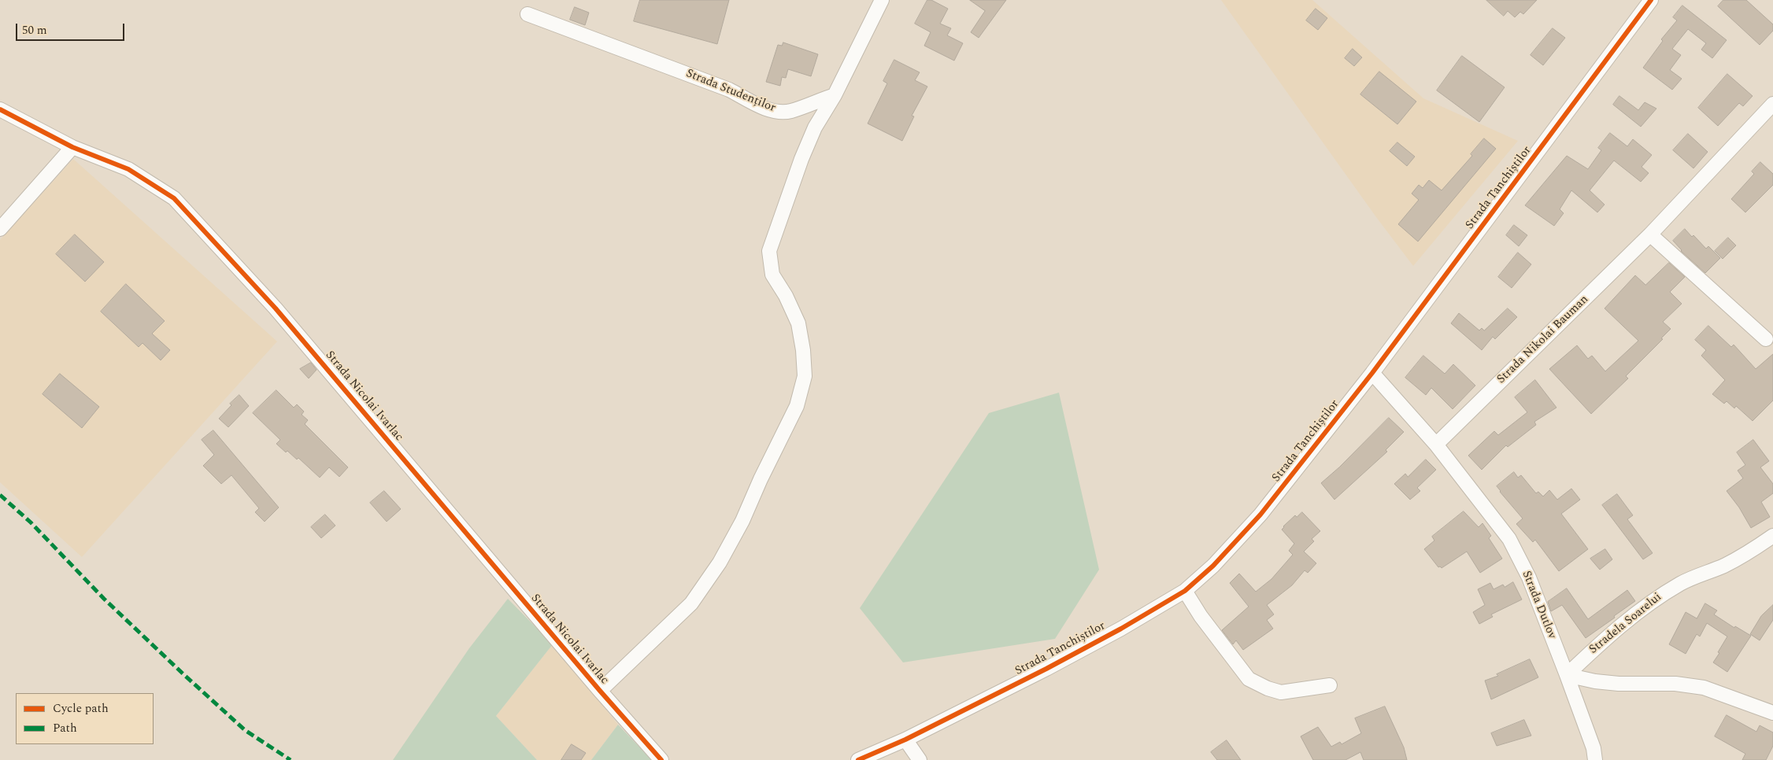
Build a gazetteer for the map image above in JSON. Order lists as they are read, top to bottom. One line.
{"streets":{"street":["Strada Studenților","Strada Tanchiștilor","Strada Nikolai Bauman","Strada Nicolai Ivarlac","Strada Dutlov","Stradela Soarelui"]},"crossings":[["Strada Tanchiștilor","Strada Dutlov"],["Strada Nikolai Bauman","Strada Dutlov"],["Strada Dutlov","Stradela Soarelui"]],"legend":["Cycle path","Path"],"scale_bar":"50 m"}
